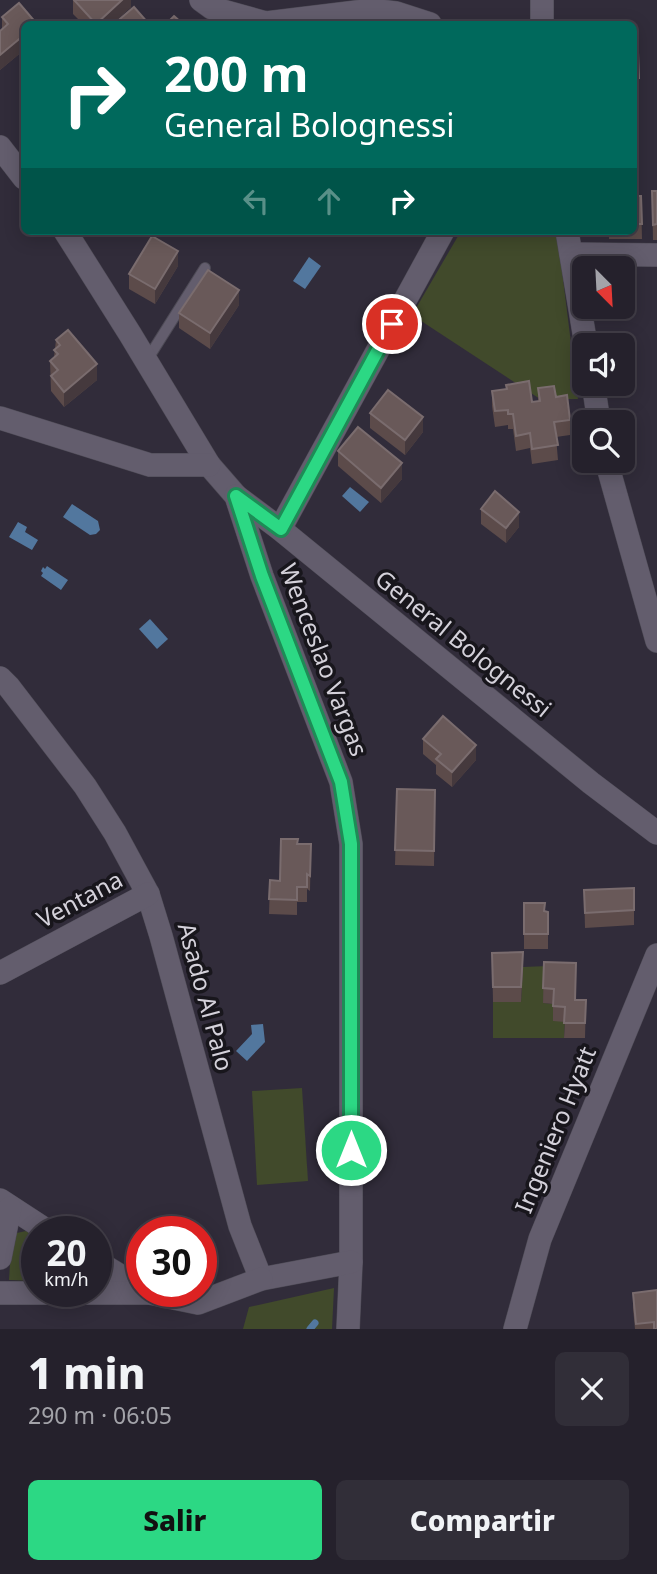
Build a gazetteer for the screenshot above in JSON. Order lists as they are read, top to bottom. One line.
{"streets":{"street":["General Bolognessi","Wenceslao Vargas","Ventana","Asado Al Palo","Ingeniero Hyatt"]},"crossings":[["General Bolognessi","Wenceslao Vargas"],["Ventana","Asado Al Palo"]],"north":"bottom right","page":{"turn":["200 m","General Bolognessi"],"speed":"20 km/h","limit":"30","heading":["1 min","290 m · 06:05"],"buttons":["Salir","Compartir"]}}
